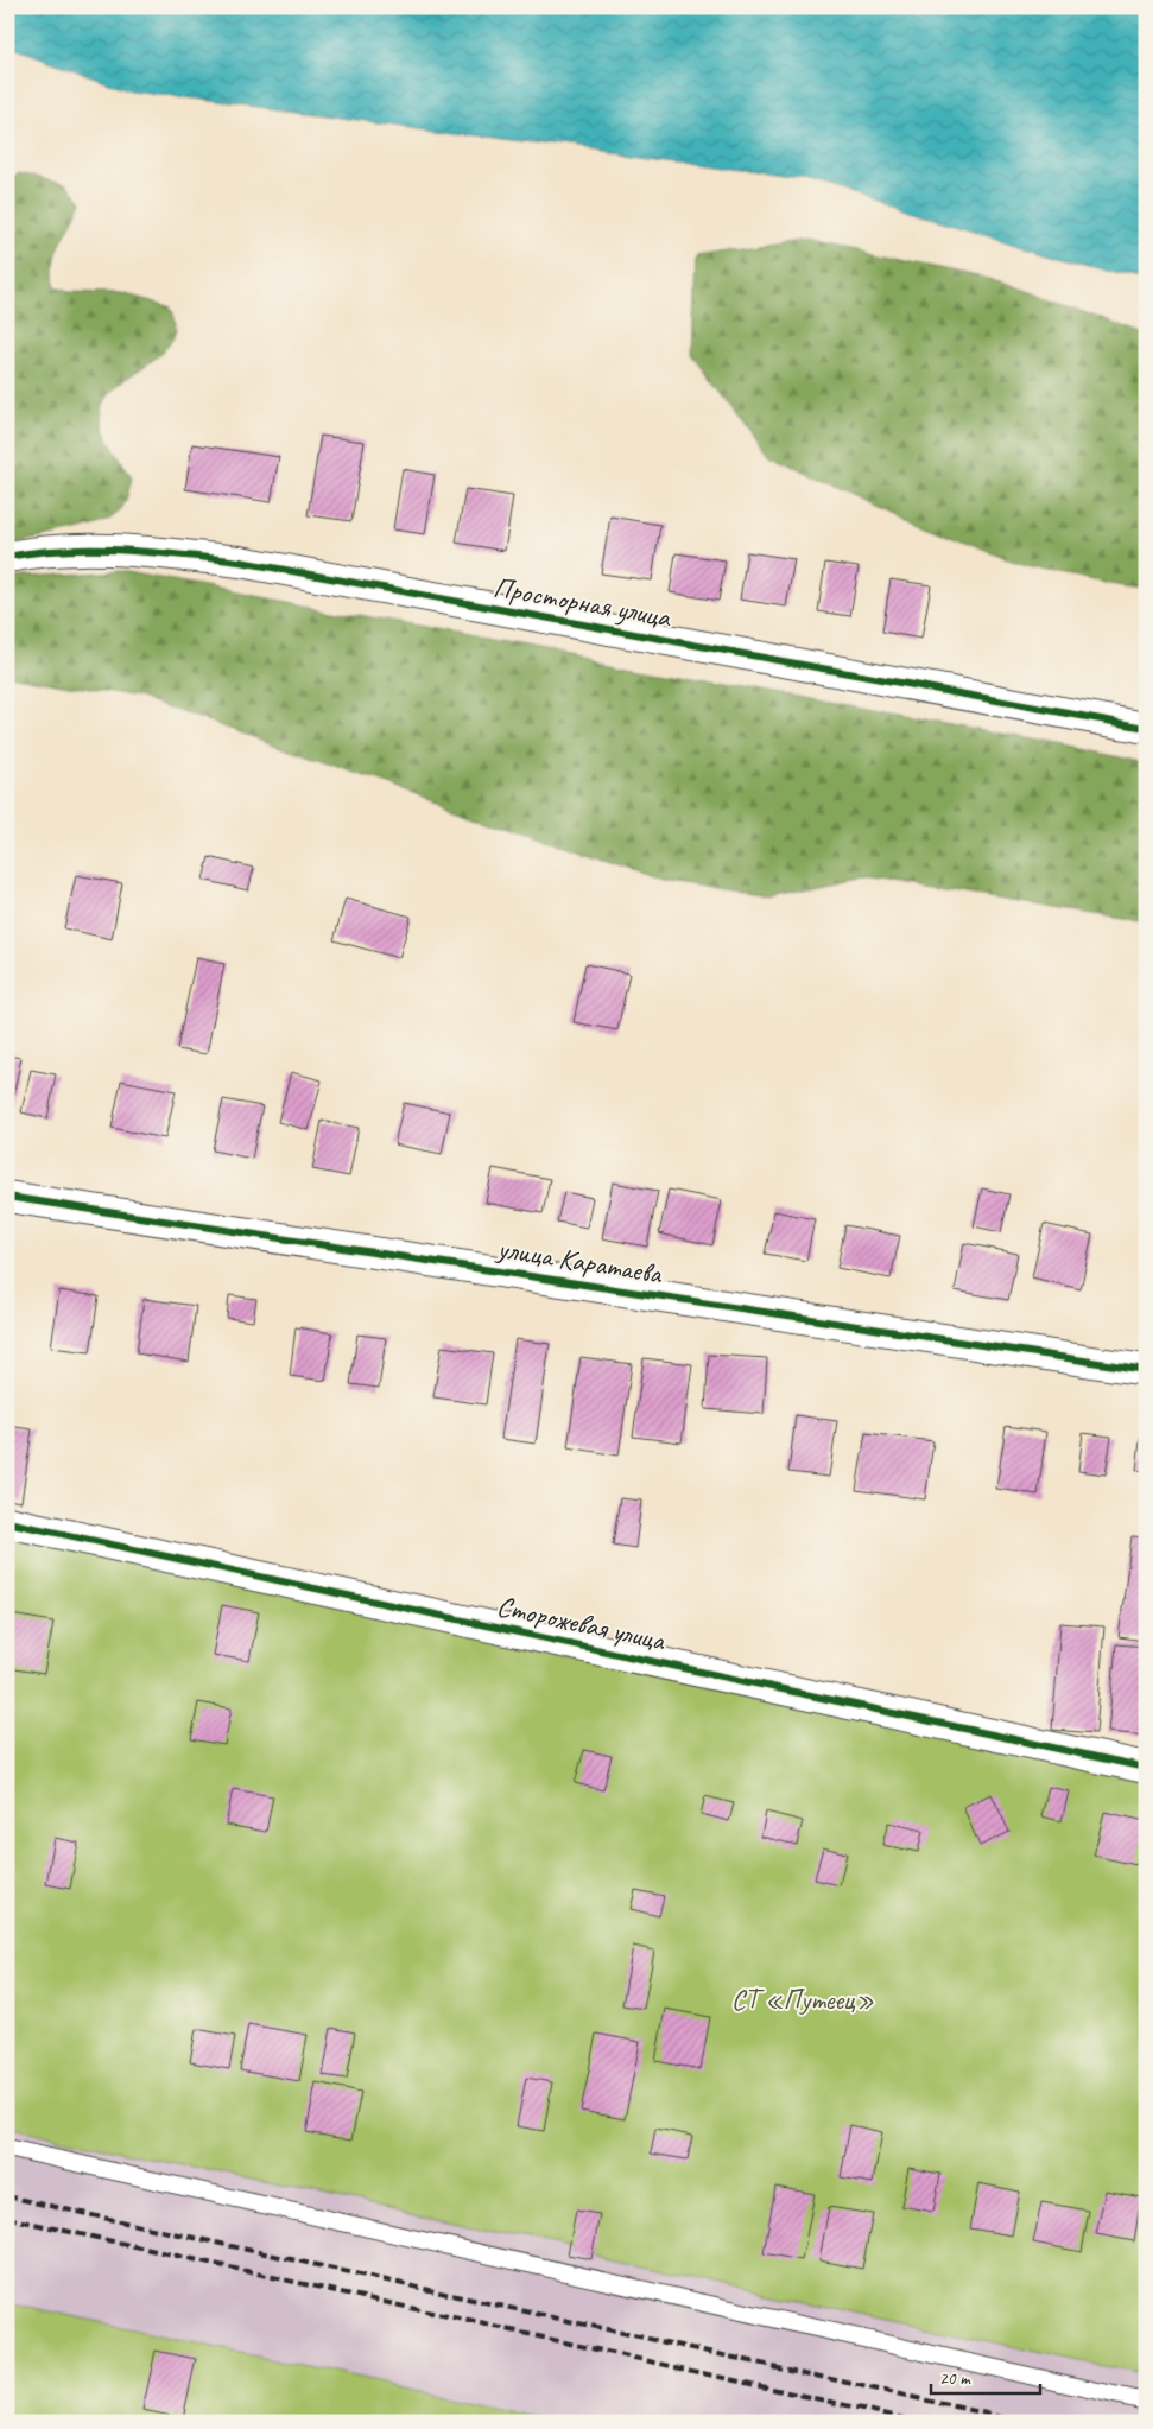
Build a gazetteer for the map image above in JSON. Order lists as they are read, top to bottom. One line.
{"streets":{"street":["Просторная улица","улица Каратаева","Сторожевая улица"]},"parks":["СТ «Путеец»"],"scale_bar":"20 m"}
